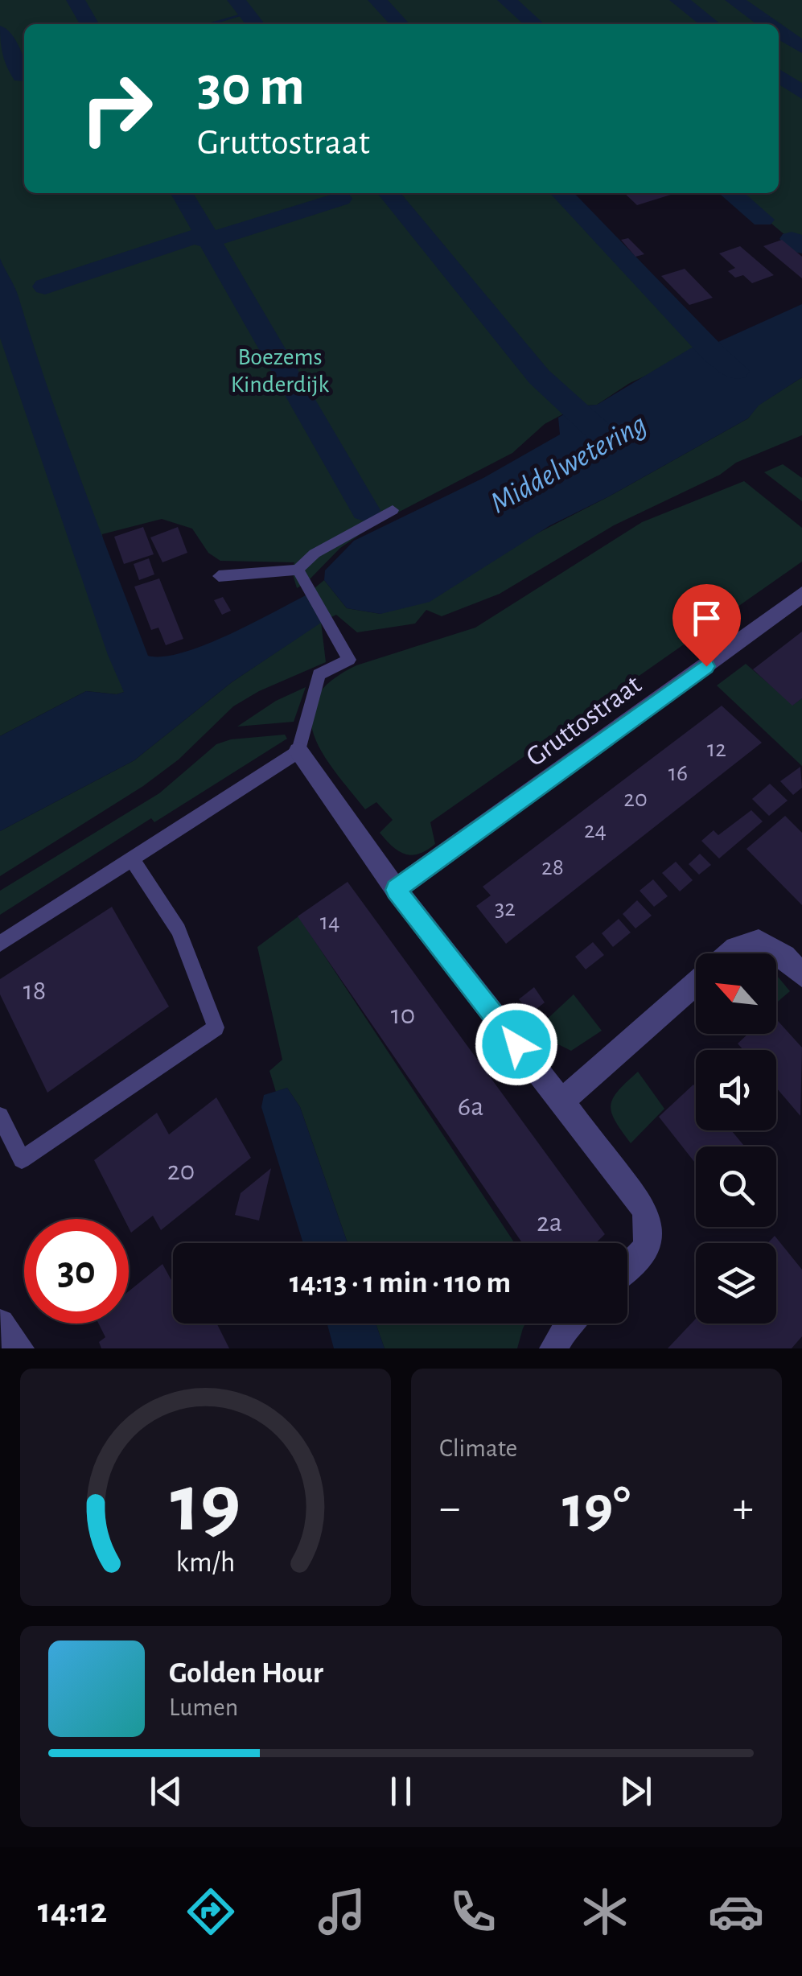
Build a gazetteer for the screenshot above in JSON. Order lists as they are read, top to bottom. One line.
{"streets":{"street":["Gruttostraat"]},"water":["Middelwetering"],"parks":["Boezems Kinderdijk"],"house_numbers":["12","16","20","24","28","32","14","18","10","6a","20","2a"],"north":"top left","page":{"turn":["30 m","Gruttostraat"],"limit":"30","trip":"14:13 · 1 min · 110 m","tile":"Climate","heat":["−","19°","+"],"song":["Golden Hour","Lumen"],"tabs":"14:12","gauge":["19","km/h"]}}
